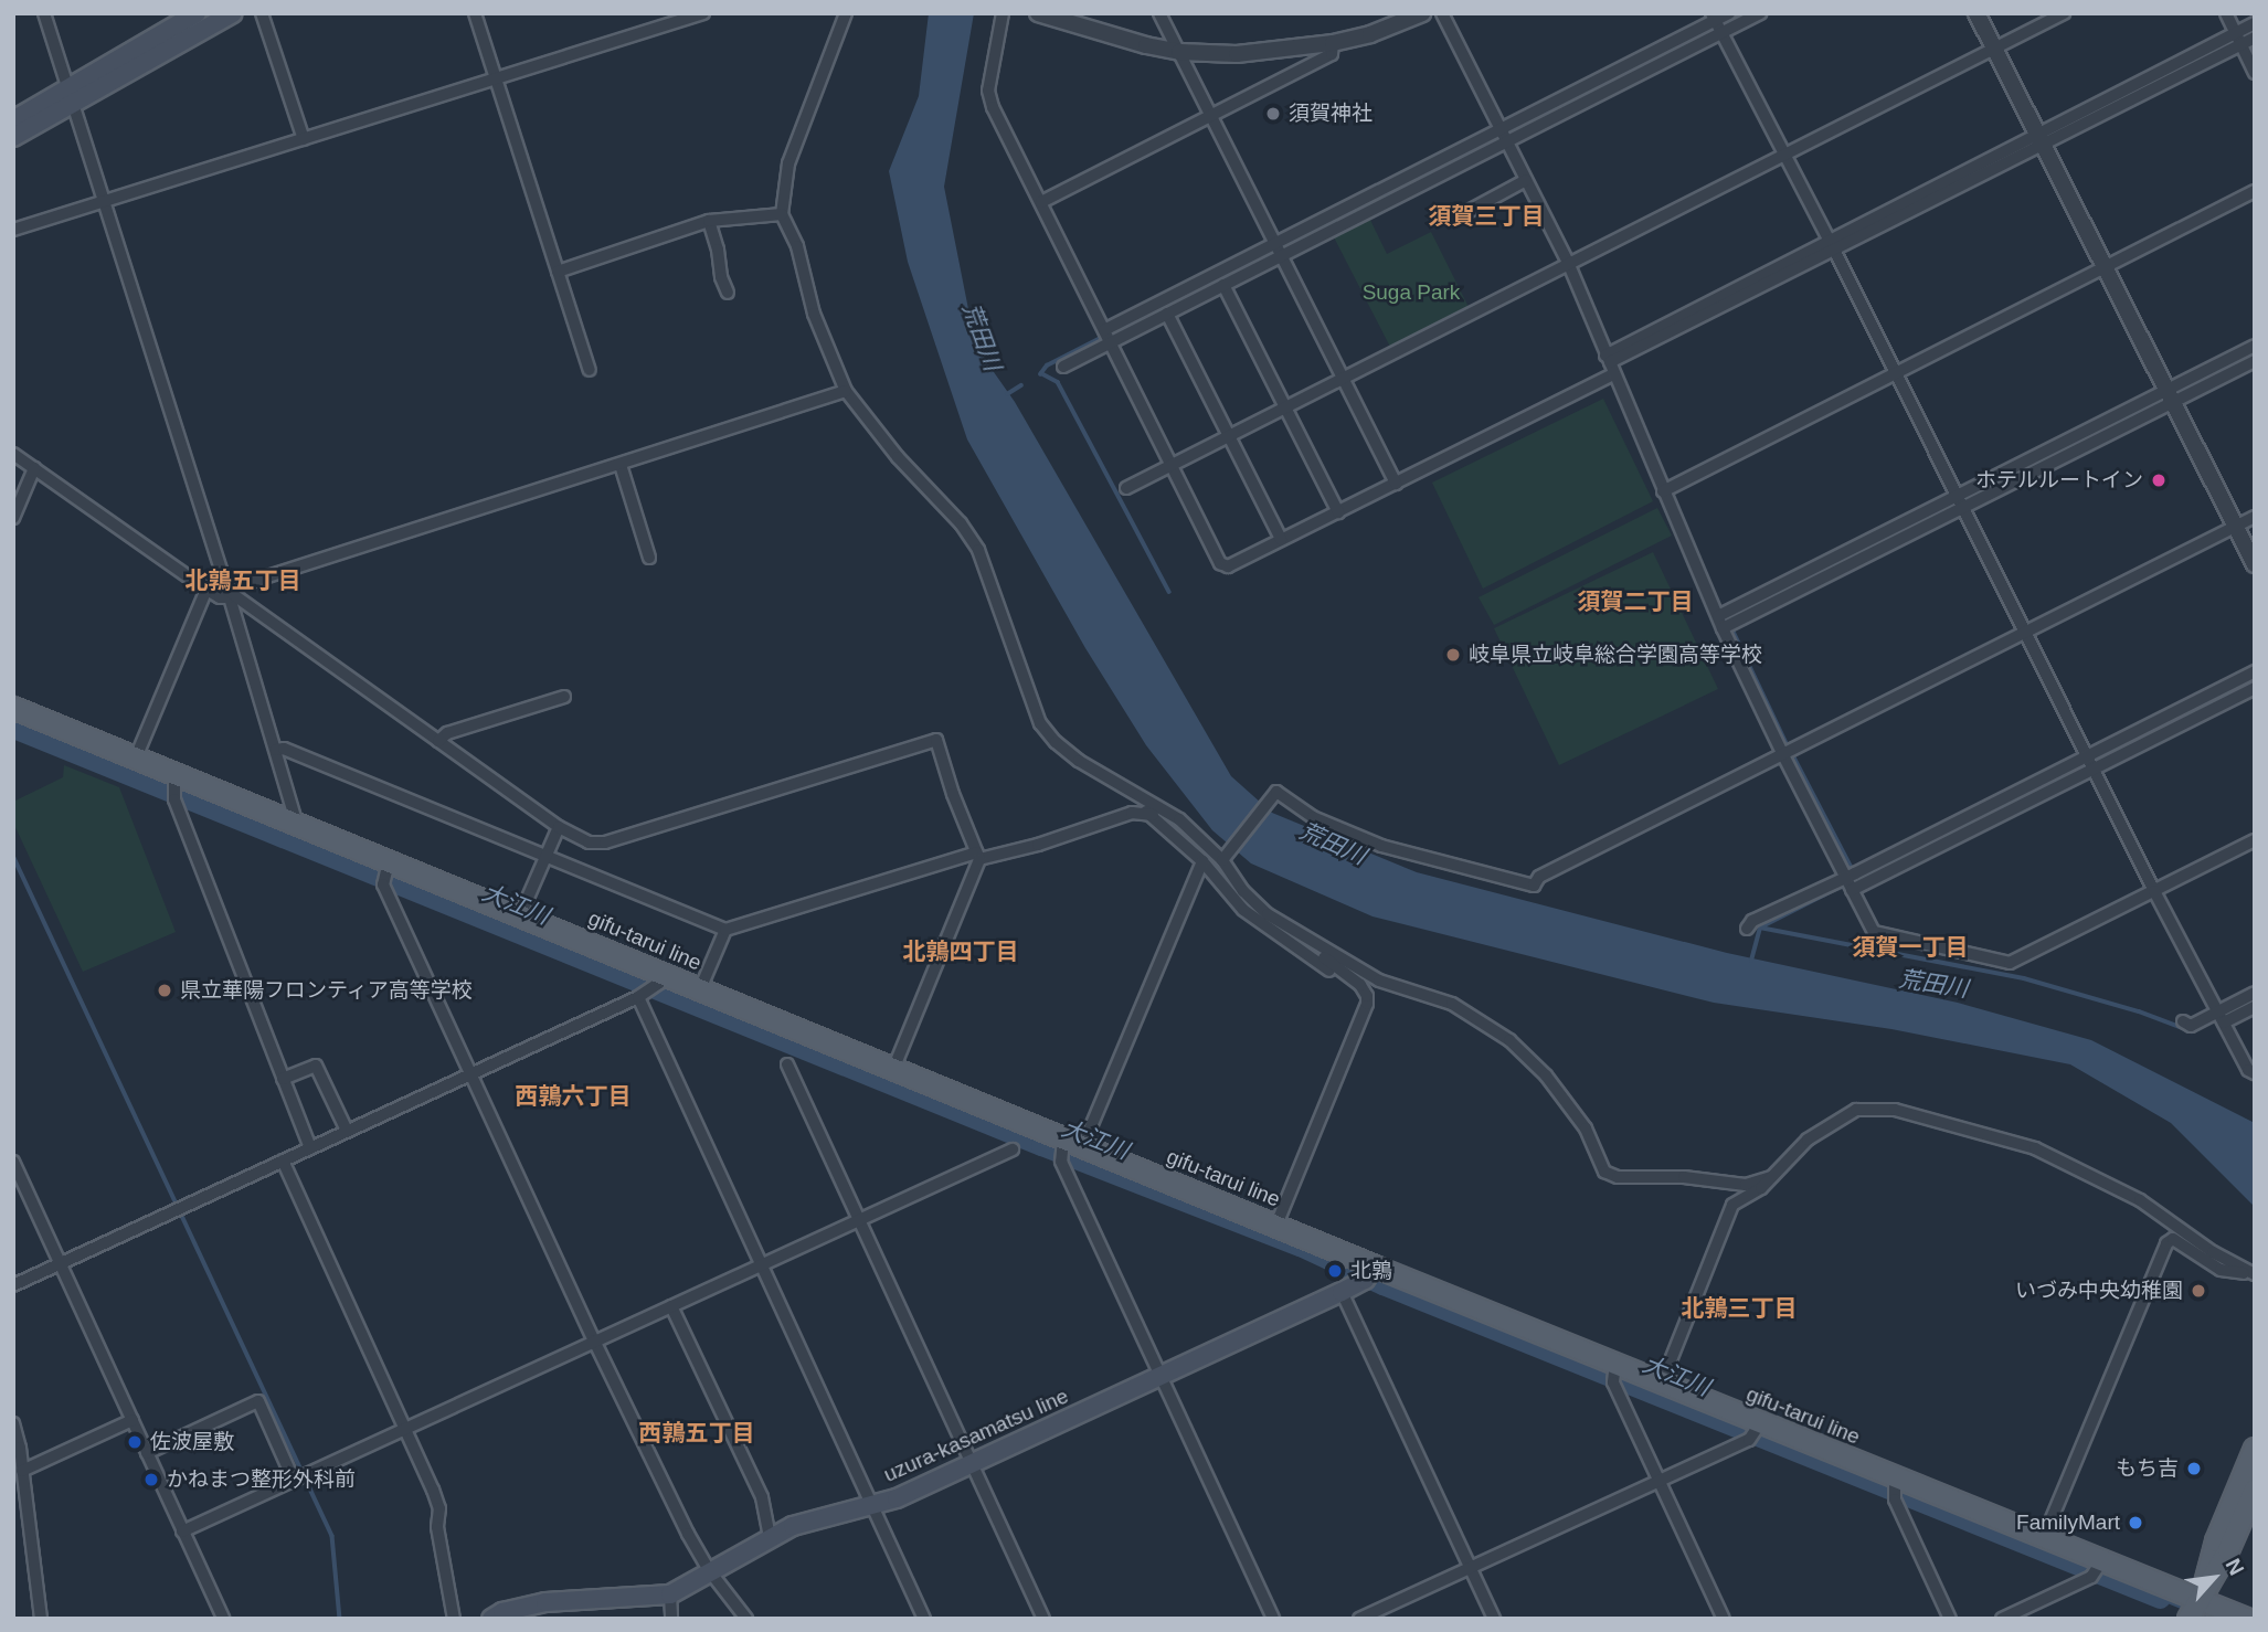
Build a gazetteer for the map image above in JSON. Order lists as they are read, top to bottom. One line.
{"streets":{"main road":["gifu-tarui line","uzura-kasamatsu line"]},"crossings":[["gifu-tarui line","uzura-kasamatsu line"]],"districts":["須賀三丁目","北鶉五丁目","須賀二丁目","須賀一丁目","北鶉四丁目","西鶉六丁目","北鶉三丁目","西鶉五丁目"],"water":["荒田川","大江川"],"parks":["Suga Park"],"places":["須賀神社","ホテルルートイン","岐阜県立岐阜総合学園高等学校","県立華陽フロンティア高等学校","北鶉","いづみ中央幼稚園","佐波屋敷","もち吉","かねまつ整形外科前","FamilyMart"],"north":"top right"}
